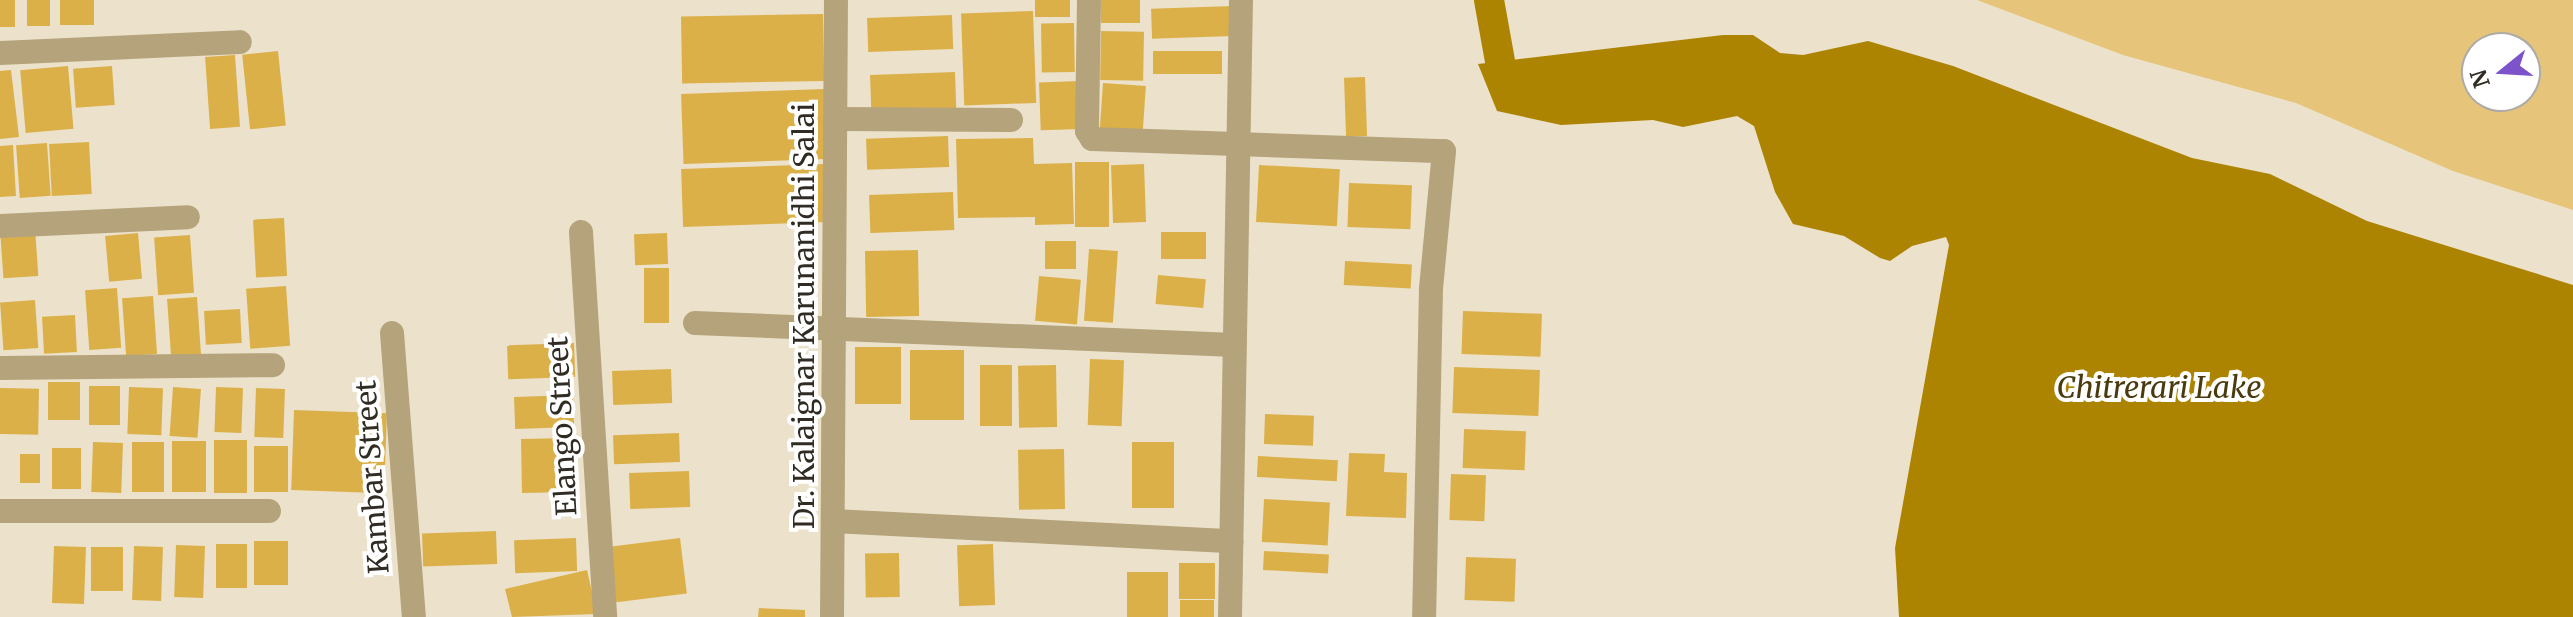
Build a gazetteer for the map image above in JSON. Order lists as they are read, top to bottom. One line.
{"streets":{"street":["Dr. Kalaignar Karunanidhi Salai","Elango Street","Kambar Street"]},"water":["Chitrerari Lake"],"north":"left"}
